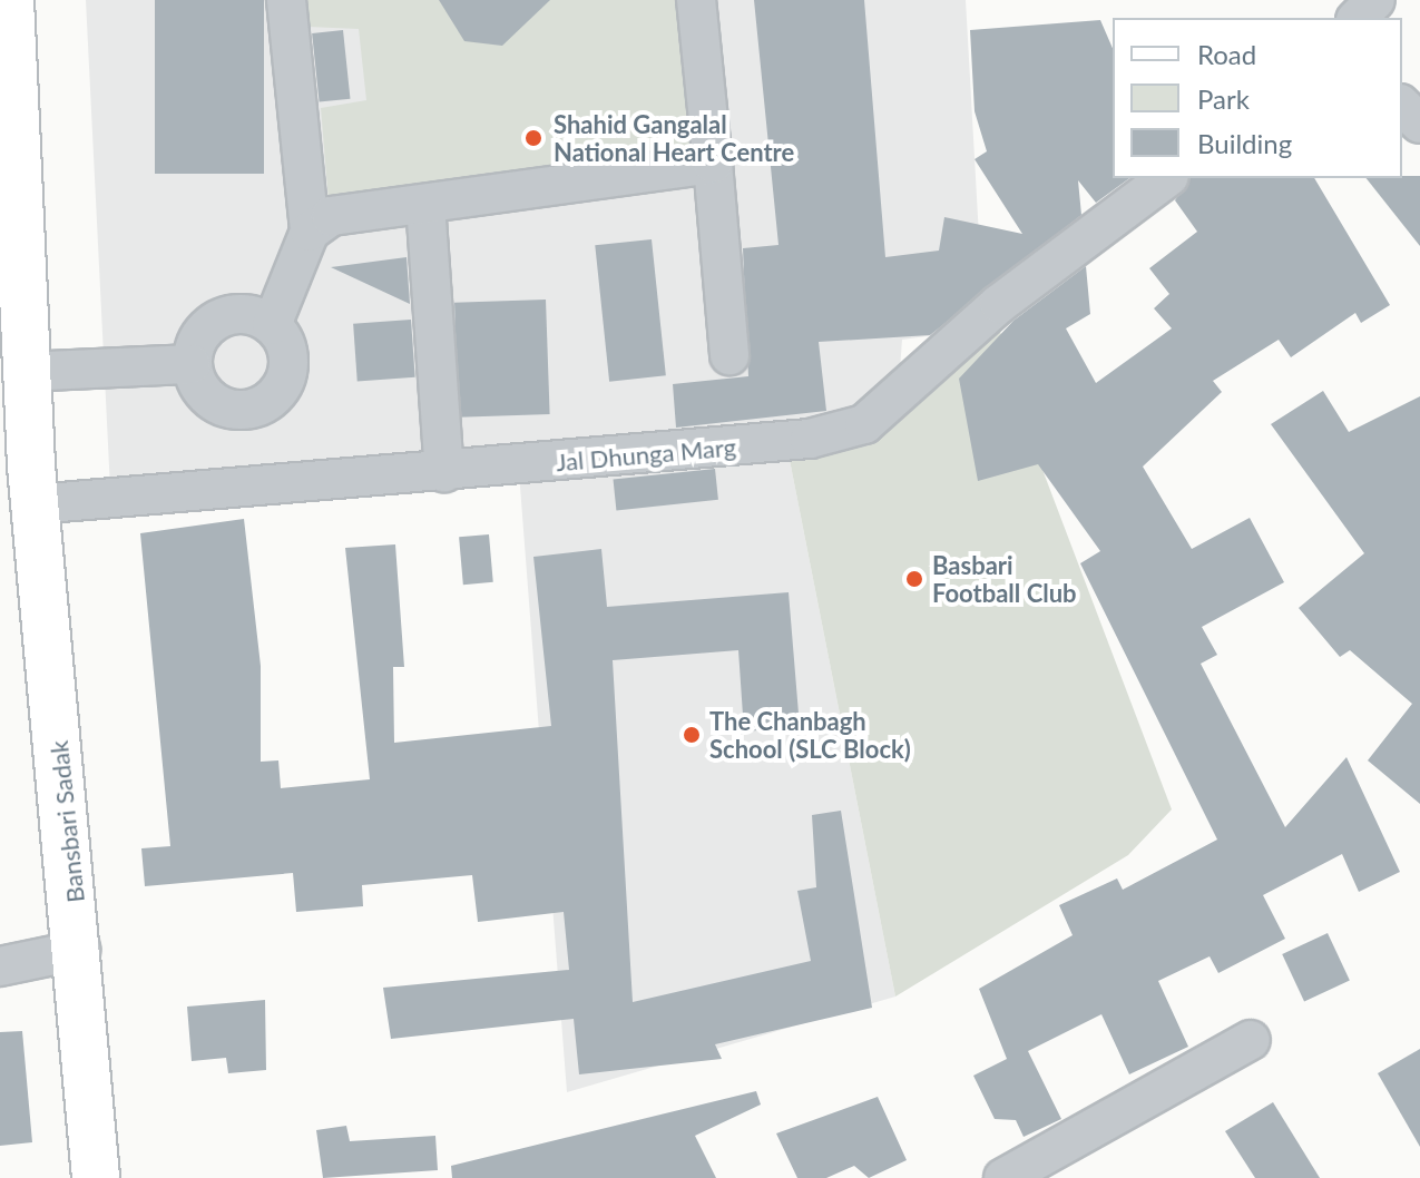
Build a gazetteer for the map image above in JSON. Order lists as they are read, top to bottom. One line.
{"streets":{"main road":["Bansbari Sadak"],"street":["Jal Dhunga Marg"]},"crossings":[["Jal Dhunga Marg","Bansbari Sadak"]],"places":["Shahid Gangalal National Heart Centre","Basbari Football Club","The Chanbagh School (SLC Block)"],"legend":["Road","Park","Building"]}
